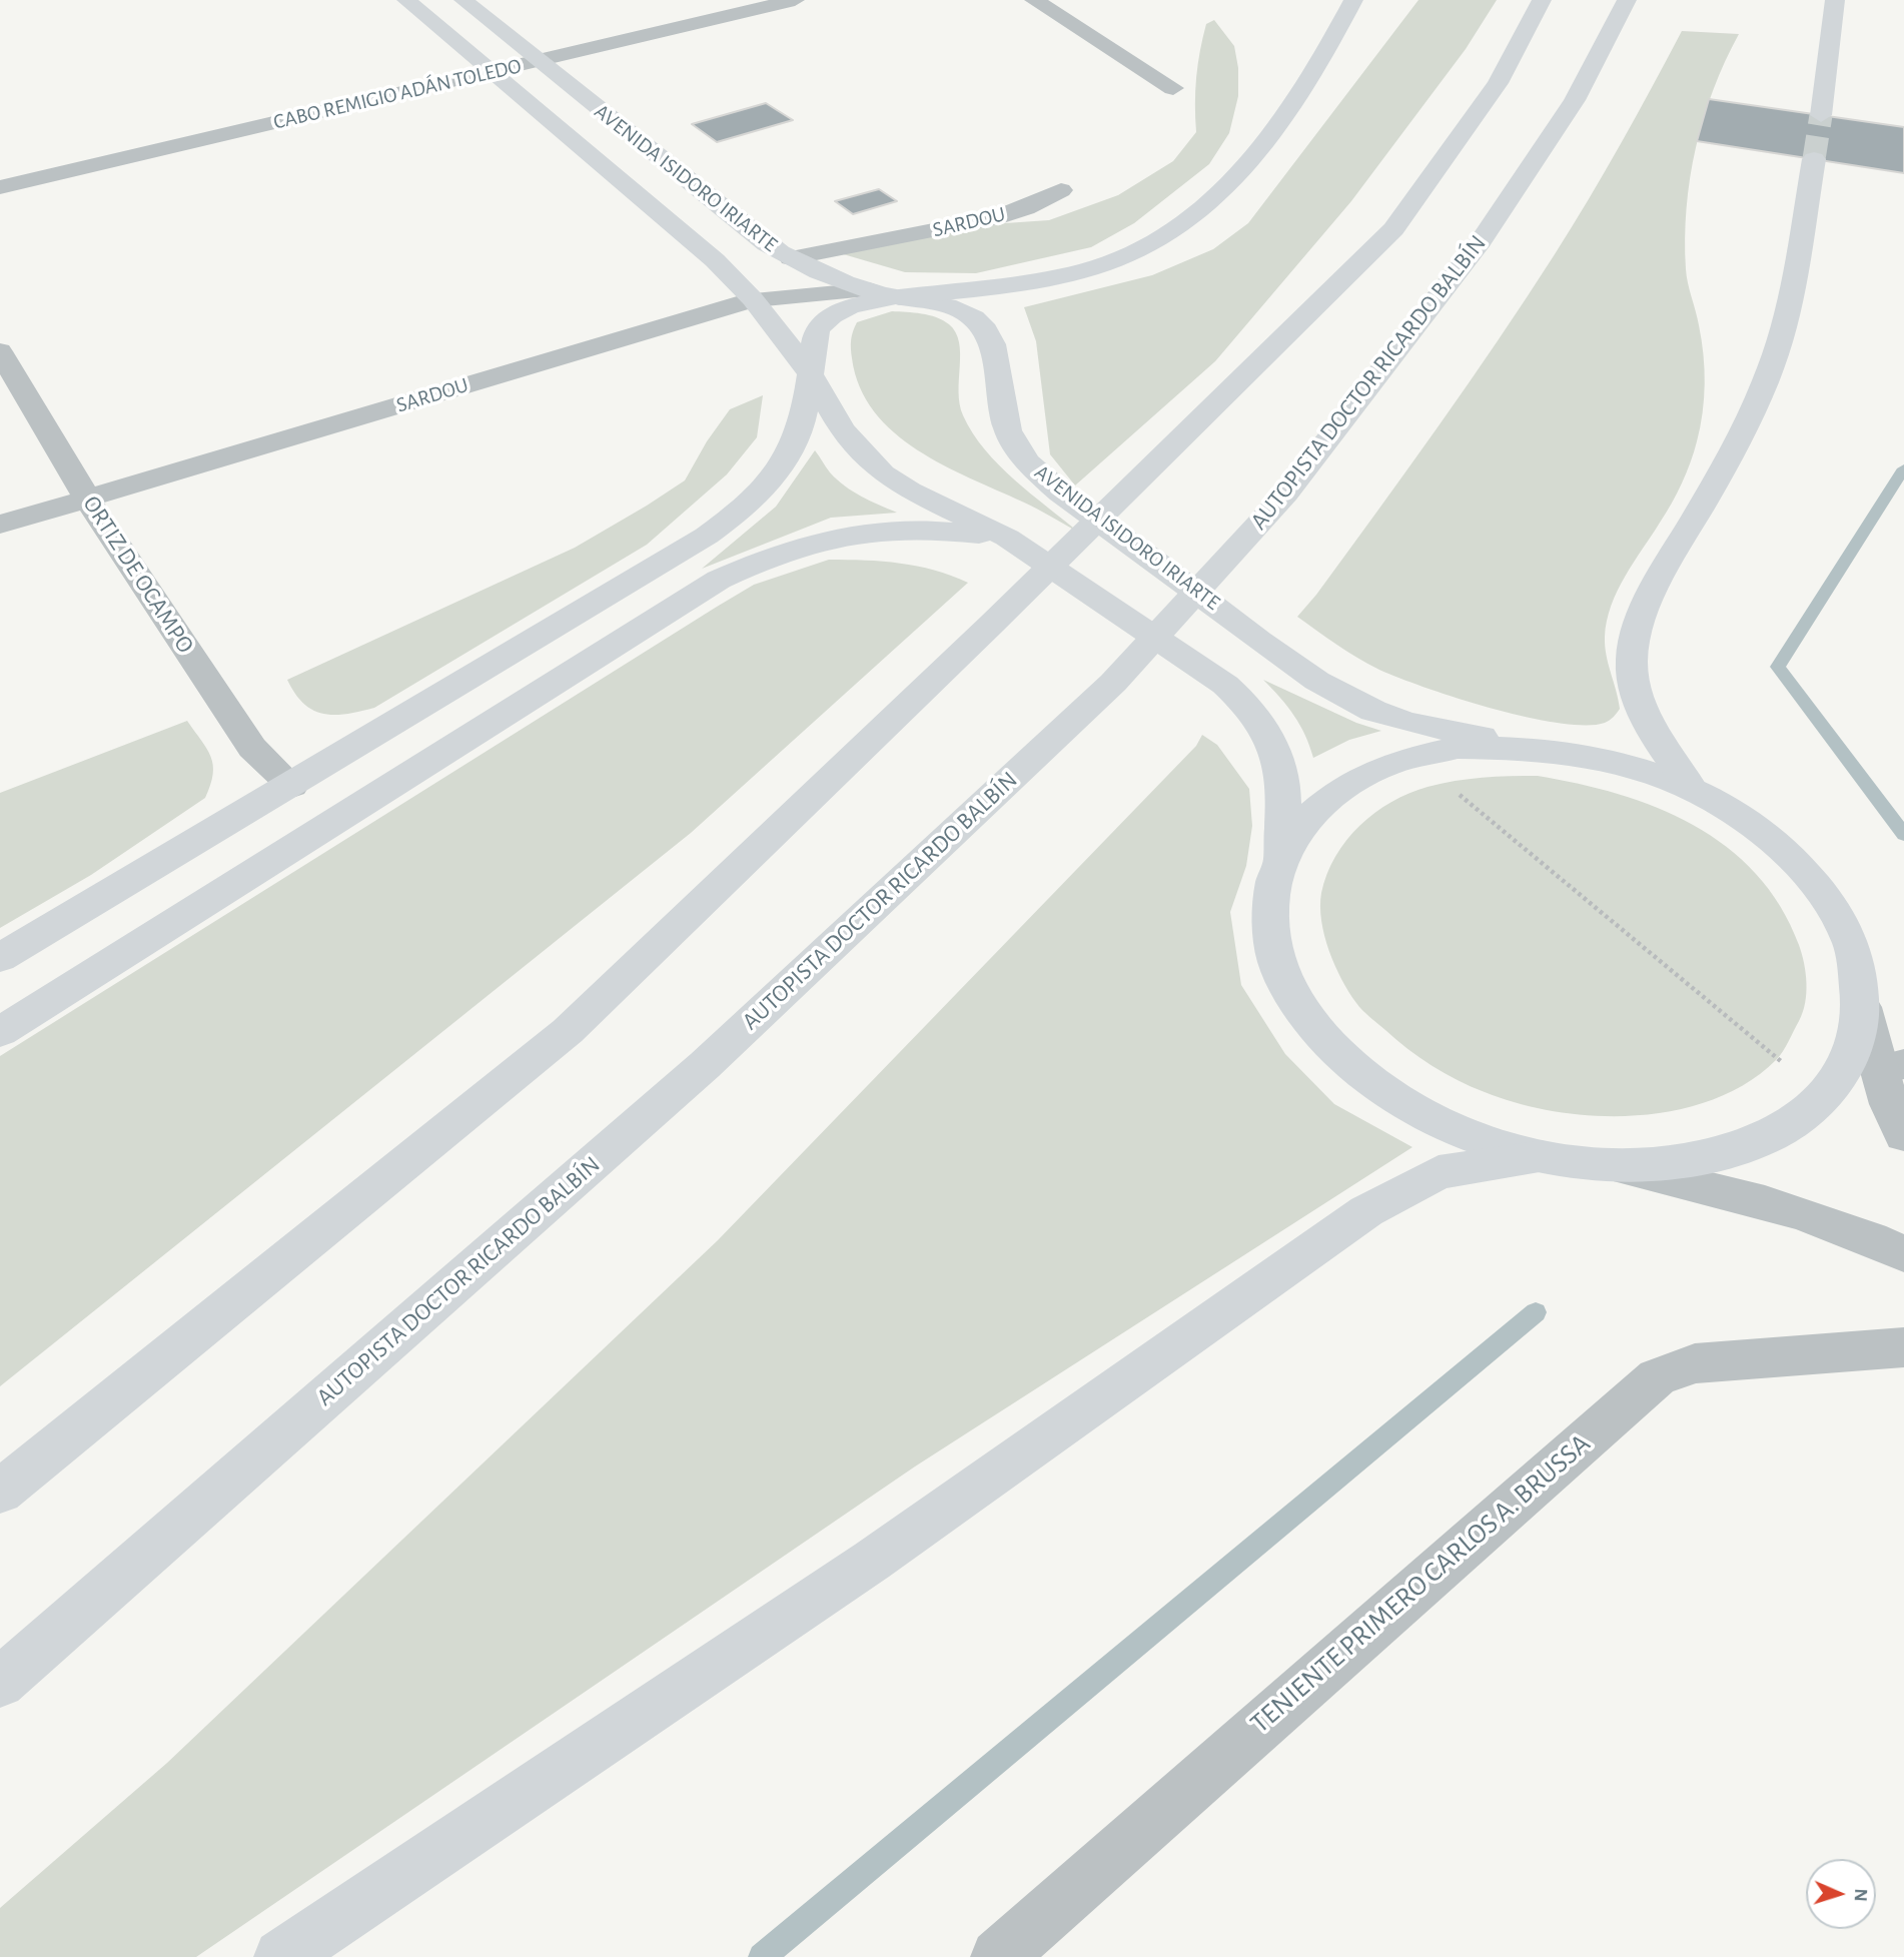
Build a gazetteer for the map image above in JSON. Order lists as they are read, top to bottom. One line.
{"streets":{"main road":["AVENIDA ISIDORO IRIARTE","AUTOPISTA DOCTOR RICARDO BALBÍN"],"street":["CABO REMIGIO ADÁN TOLEDO","SARDOU","ORTIZ DE OCAMPO","TENIENTE PRIMERO CARLOS A. BRUSSA"]},"crossings":[["CABO REMIGIO ADÁN TOLEDO","AVENIDA ISIDORO IRIARTE"],["AVENIDA ISIDORO IRIARTE","SARDOU"],["SARDOU","ORTIZ DE OCAMPO"]],"north":"right"}
